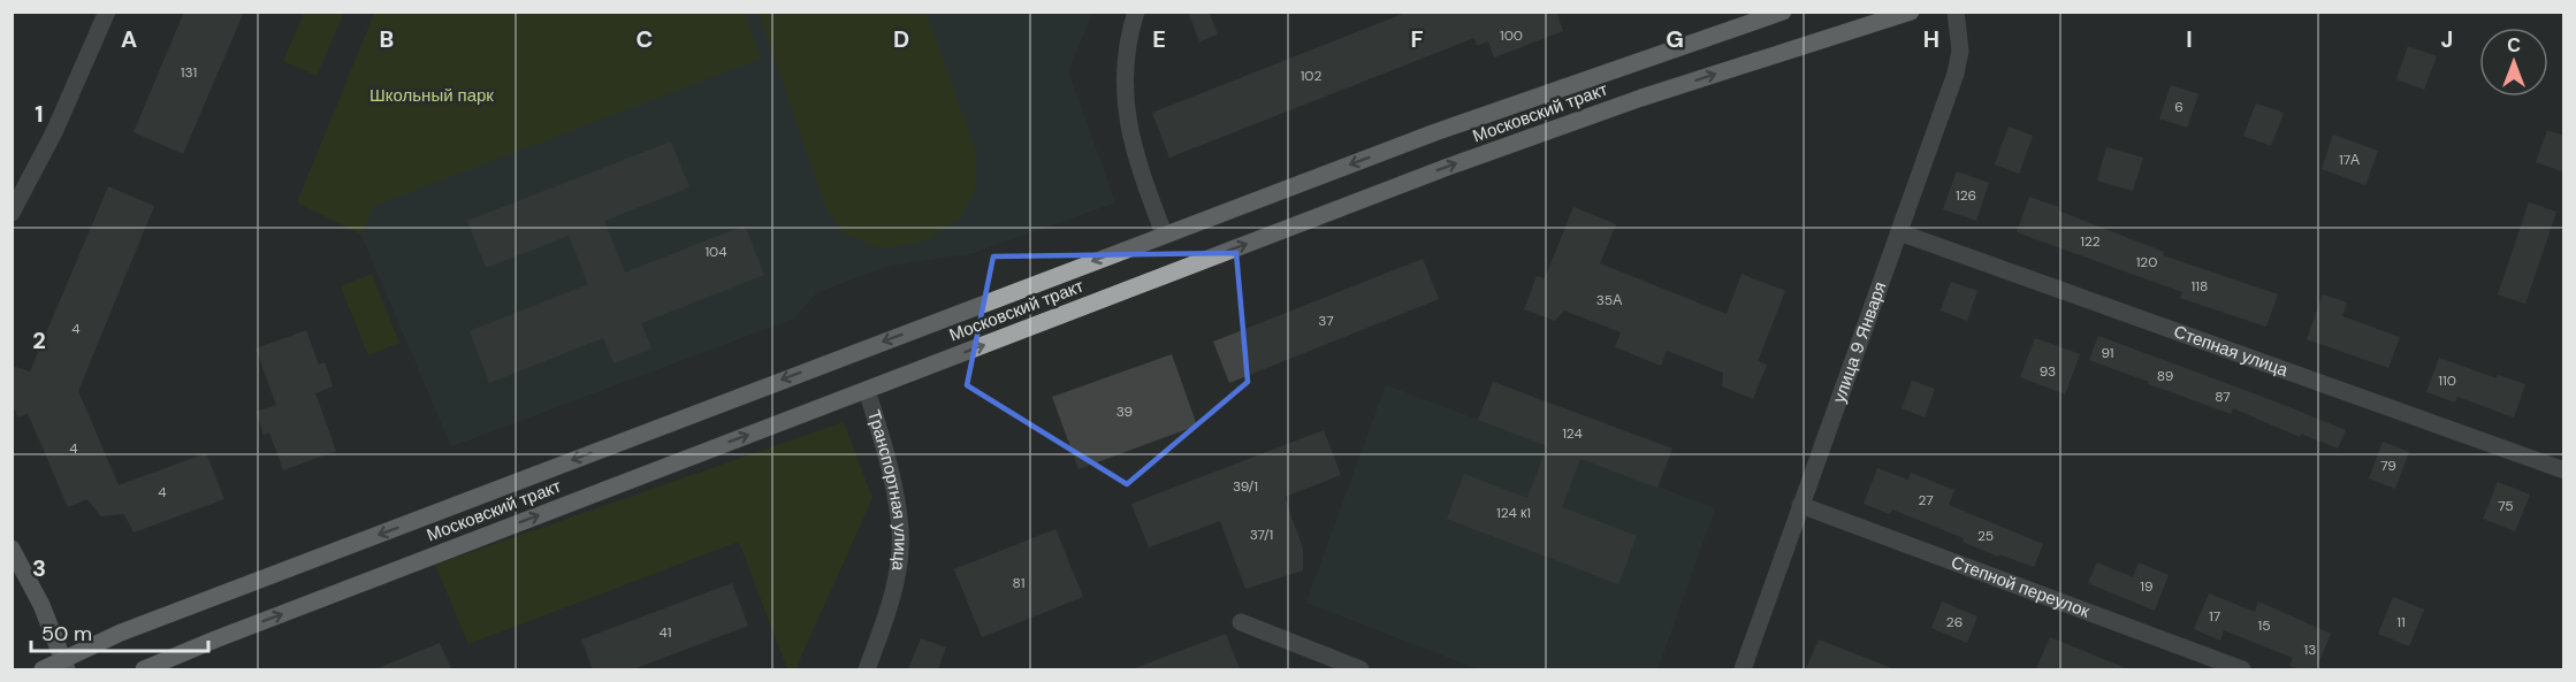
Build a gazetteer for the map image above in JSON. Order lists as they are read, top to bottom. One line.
{"streets":{"main road":["Московский тракт"],"street":["улица 9 Января","Степная улица","Транспортная улица","Степной переулок"]},"crossings":[["Московский тракт","Транспортная улица"],["улица 9 Января","Степная улица"],["улица 9 Января","Степной переулок"]],"parks":["Школьный парк"],"house_numbers":["100","131","102","6","17А","126","122","104","120","118","35А","37","4","91","93","89","110","87","39","124","4","79","39/1","4","27","75","124 к1","37/1","25","81","19","17","26","11","15","41","13"],"scale_bar":"50 m","north":"top","grid":{"columns":["A","B","C","D","E","F","G","H","I","J"],"rows":["1","2","3"]}}
